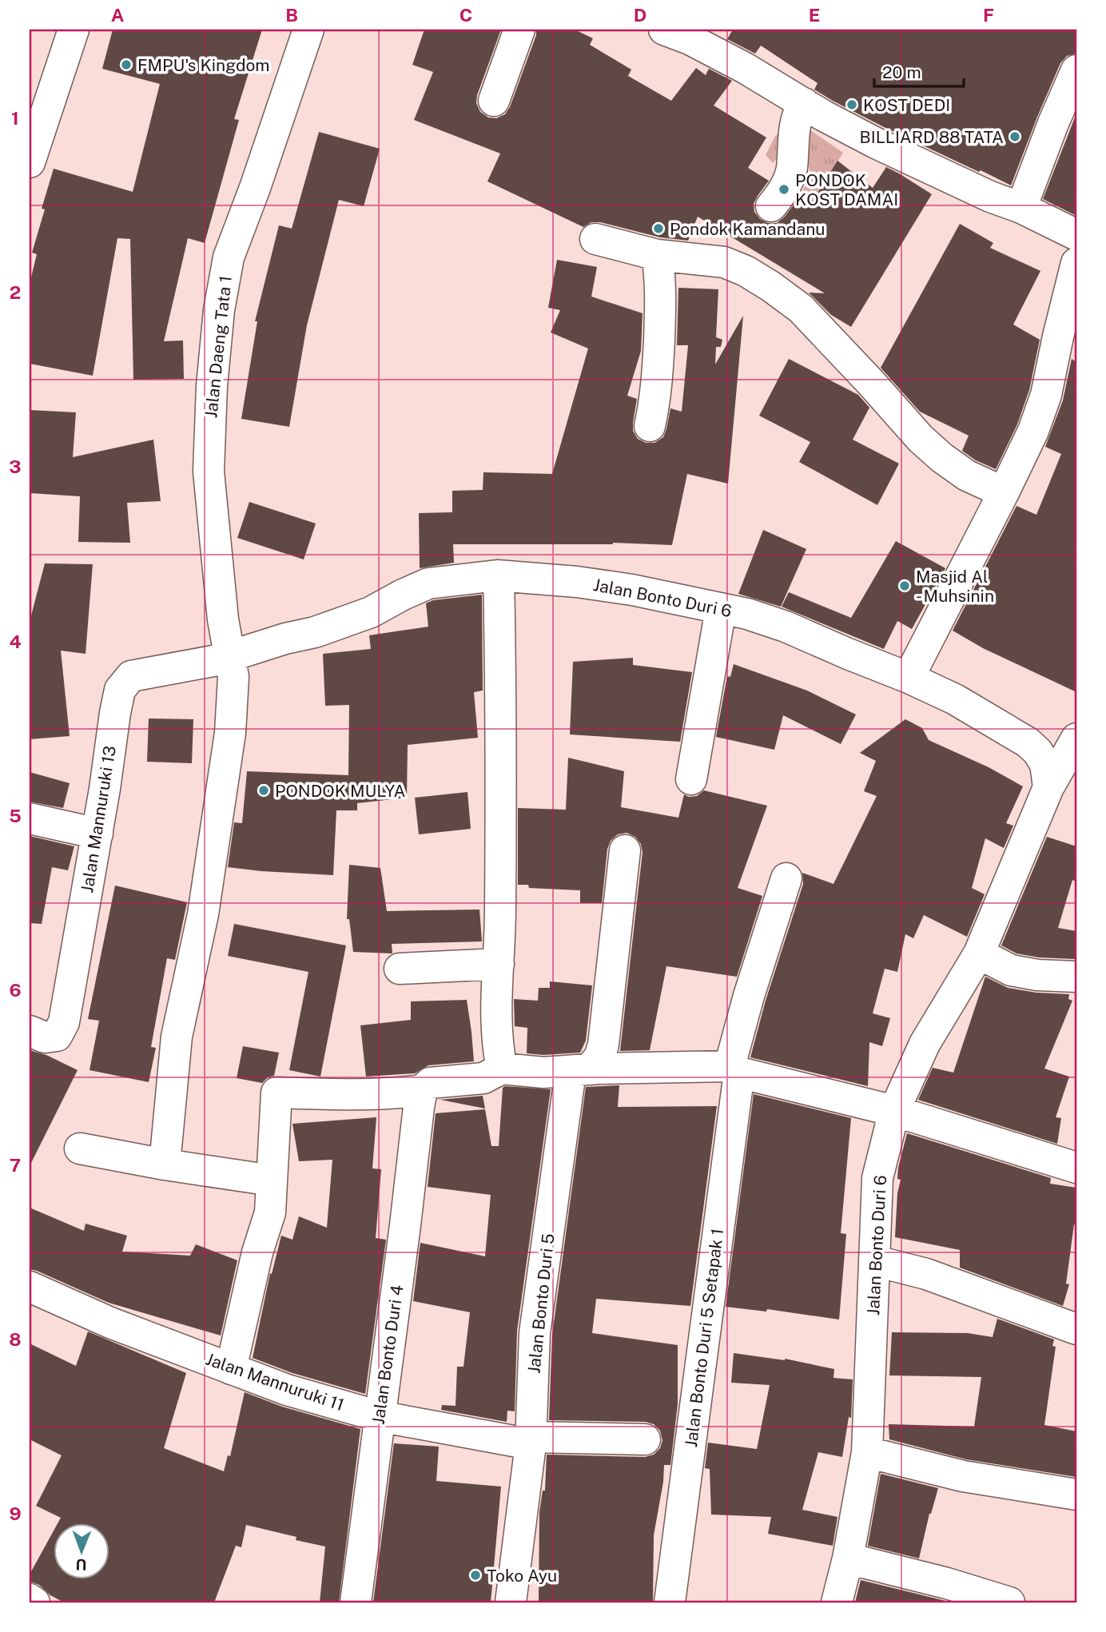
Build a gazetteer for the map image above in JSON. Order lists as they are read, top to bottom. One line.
{"streets":{"street":["Jalan Daeng Tata 1","Jalan Bonto Duri 6","Jalan Mannuruki 13","Jalan Bonto Duri 5","Jalan Bonto Duri 5 Setapak 1","Jalan Bonto Duri 4","Jalan Mannuruki 11"]},"crossings":[["Jalan Daeng Tata 1","Jalan Bonto Duri 6"],["Jalan Daeng Tata 1","Jalan Mannuruki 13"],["Jalan Bonto Duri 6","Jalan Mannuruki 13"],["Jalan Bonto Duri 5","Jalan Mannuruki 11"],["Jalan Bonto Duri 4","Jalan Mannuruki 11"]],"places":["FMPU's Kingdom","KOST DEDI","BILLIARD 88 TATA","PONDOK KOST DAMAI","Pondok Kamandanu","Masjid Al - Muhsinin","PONDOK MULYA","Toko Ayu"],"scale_bar":"20 m","north":"bottom","grid":{"columns":["A","B","C","D","E","F"],"rows":["1","2","3","4","5","6","7","8","9"]}}
